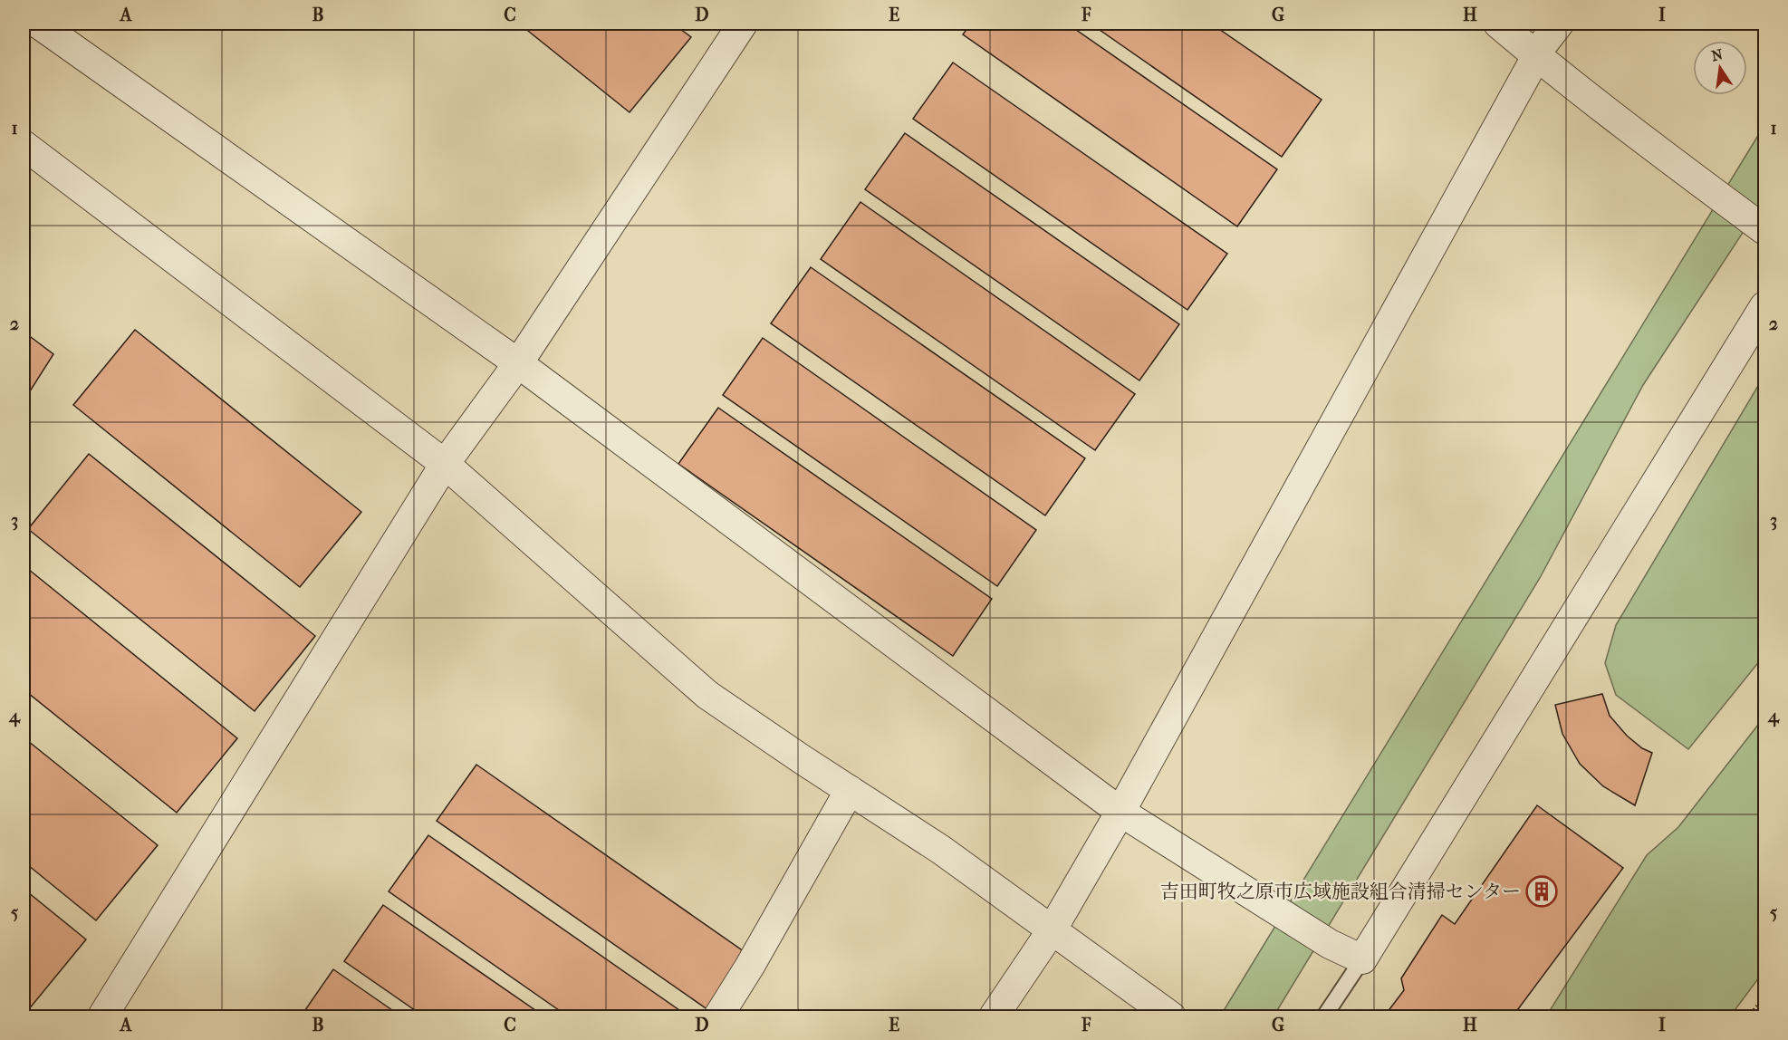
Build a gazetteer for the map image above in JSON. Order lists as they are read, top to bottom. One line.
{"places":{"building":["吉田町牧之原市広域施設組合清掃センター"]},"north":"top","grid":{"columns":["A","B","C","D","E","F","G","H","I"],"rows":["1","2","3","4","5"]}}
